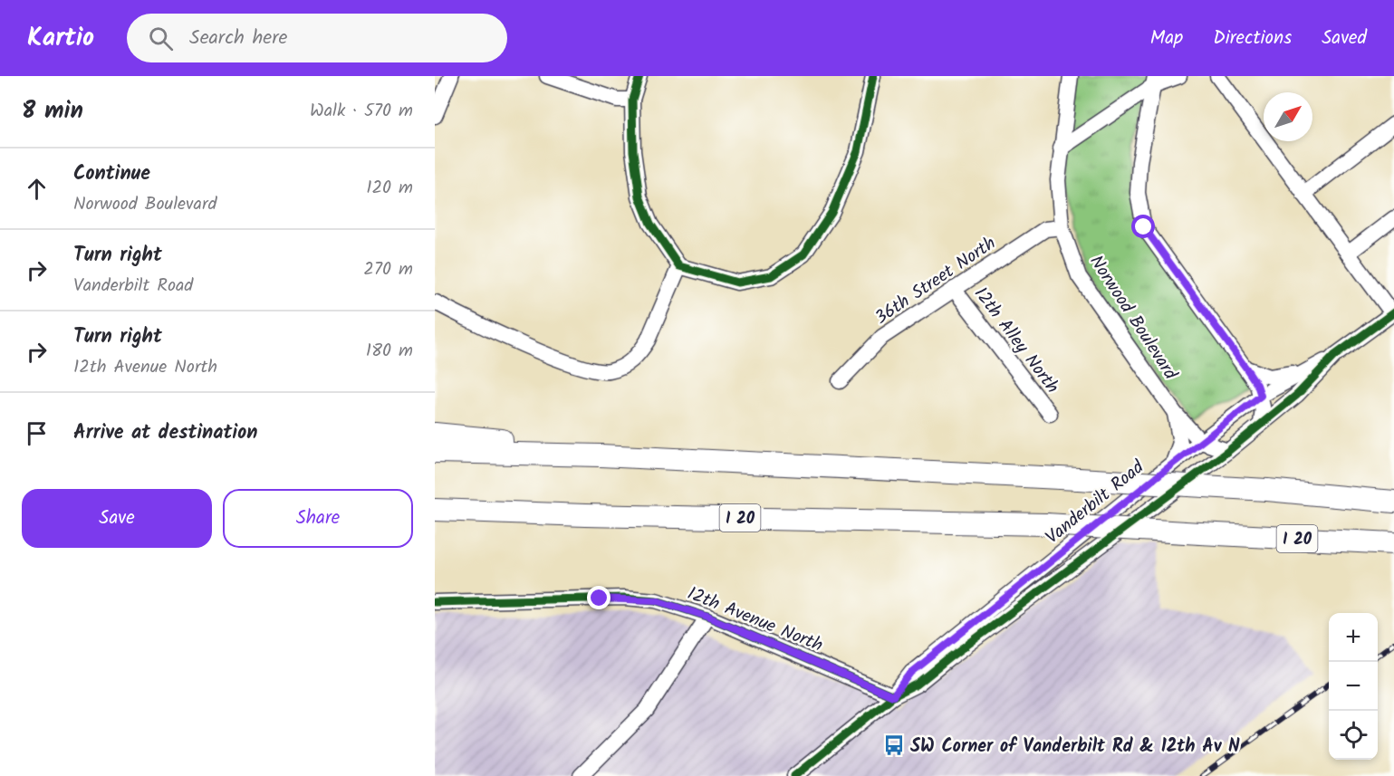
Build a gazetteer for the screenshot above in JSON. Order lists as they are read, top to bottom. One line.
{"streets":{"highway":["I 20"],"street":["36th Street North","Norwood Boulevard","12th Alley North","Vanderbilt Road","12th Avenue North"]},"crossings":[["36th Street North","Norwood Boulevard"],["36th Street North","12th Alley North"],["Norwood Boulevard","Vanderbilt Road"],["Vanderbilt Road","12th Avenue North"]],"places":{"bus stop":["SW Corner of Vanderbilt Rd & 12th Av N"]},"north":"top right","page":{"header":"Kartio","search":"Search here","nav":["Map","Directions","Saved"],"heading":["8 min","Walk · 570 m"],"list":[["Continue","Norwood Boulevard","120 m"],["Turn right","Vanderbilt Road","270 m"],["Turn right","12th Avenue North","180 m"],"Arrive at destination"],"buttons":["Save","Share"],"map_buttons":["+","−"]}}
